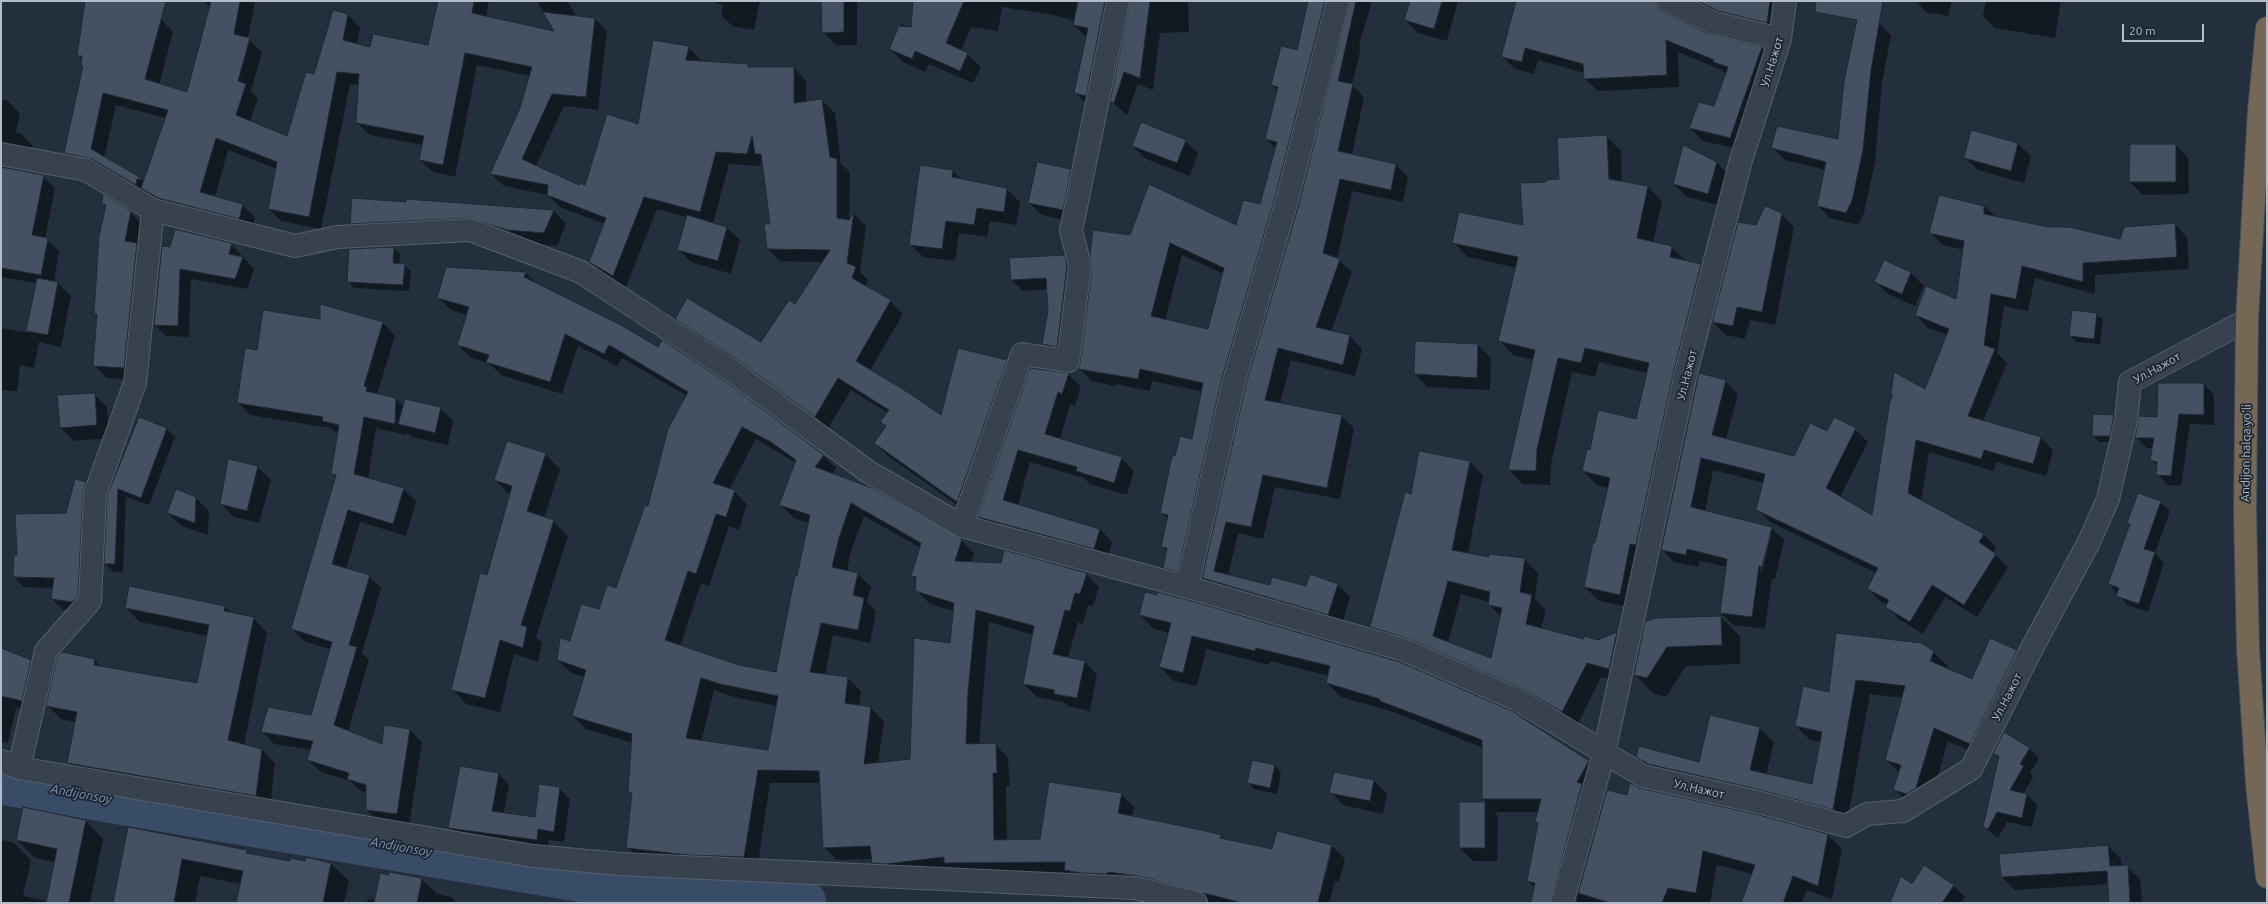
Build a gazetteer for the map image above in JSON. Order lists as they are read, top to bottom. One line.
{"streets":{"highway":["Andijon halqa yo‘li"],"street":["Ул.Нажот"]},"crossings":[["Ул.Нажот","Andijon halqa yo‘li"]],"water":["Andijonsoy"],"scale_bar":"20 m"}
